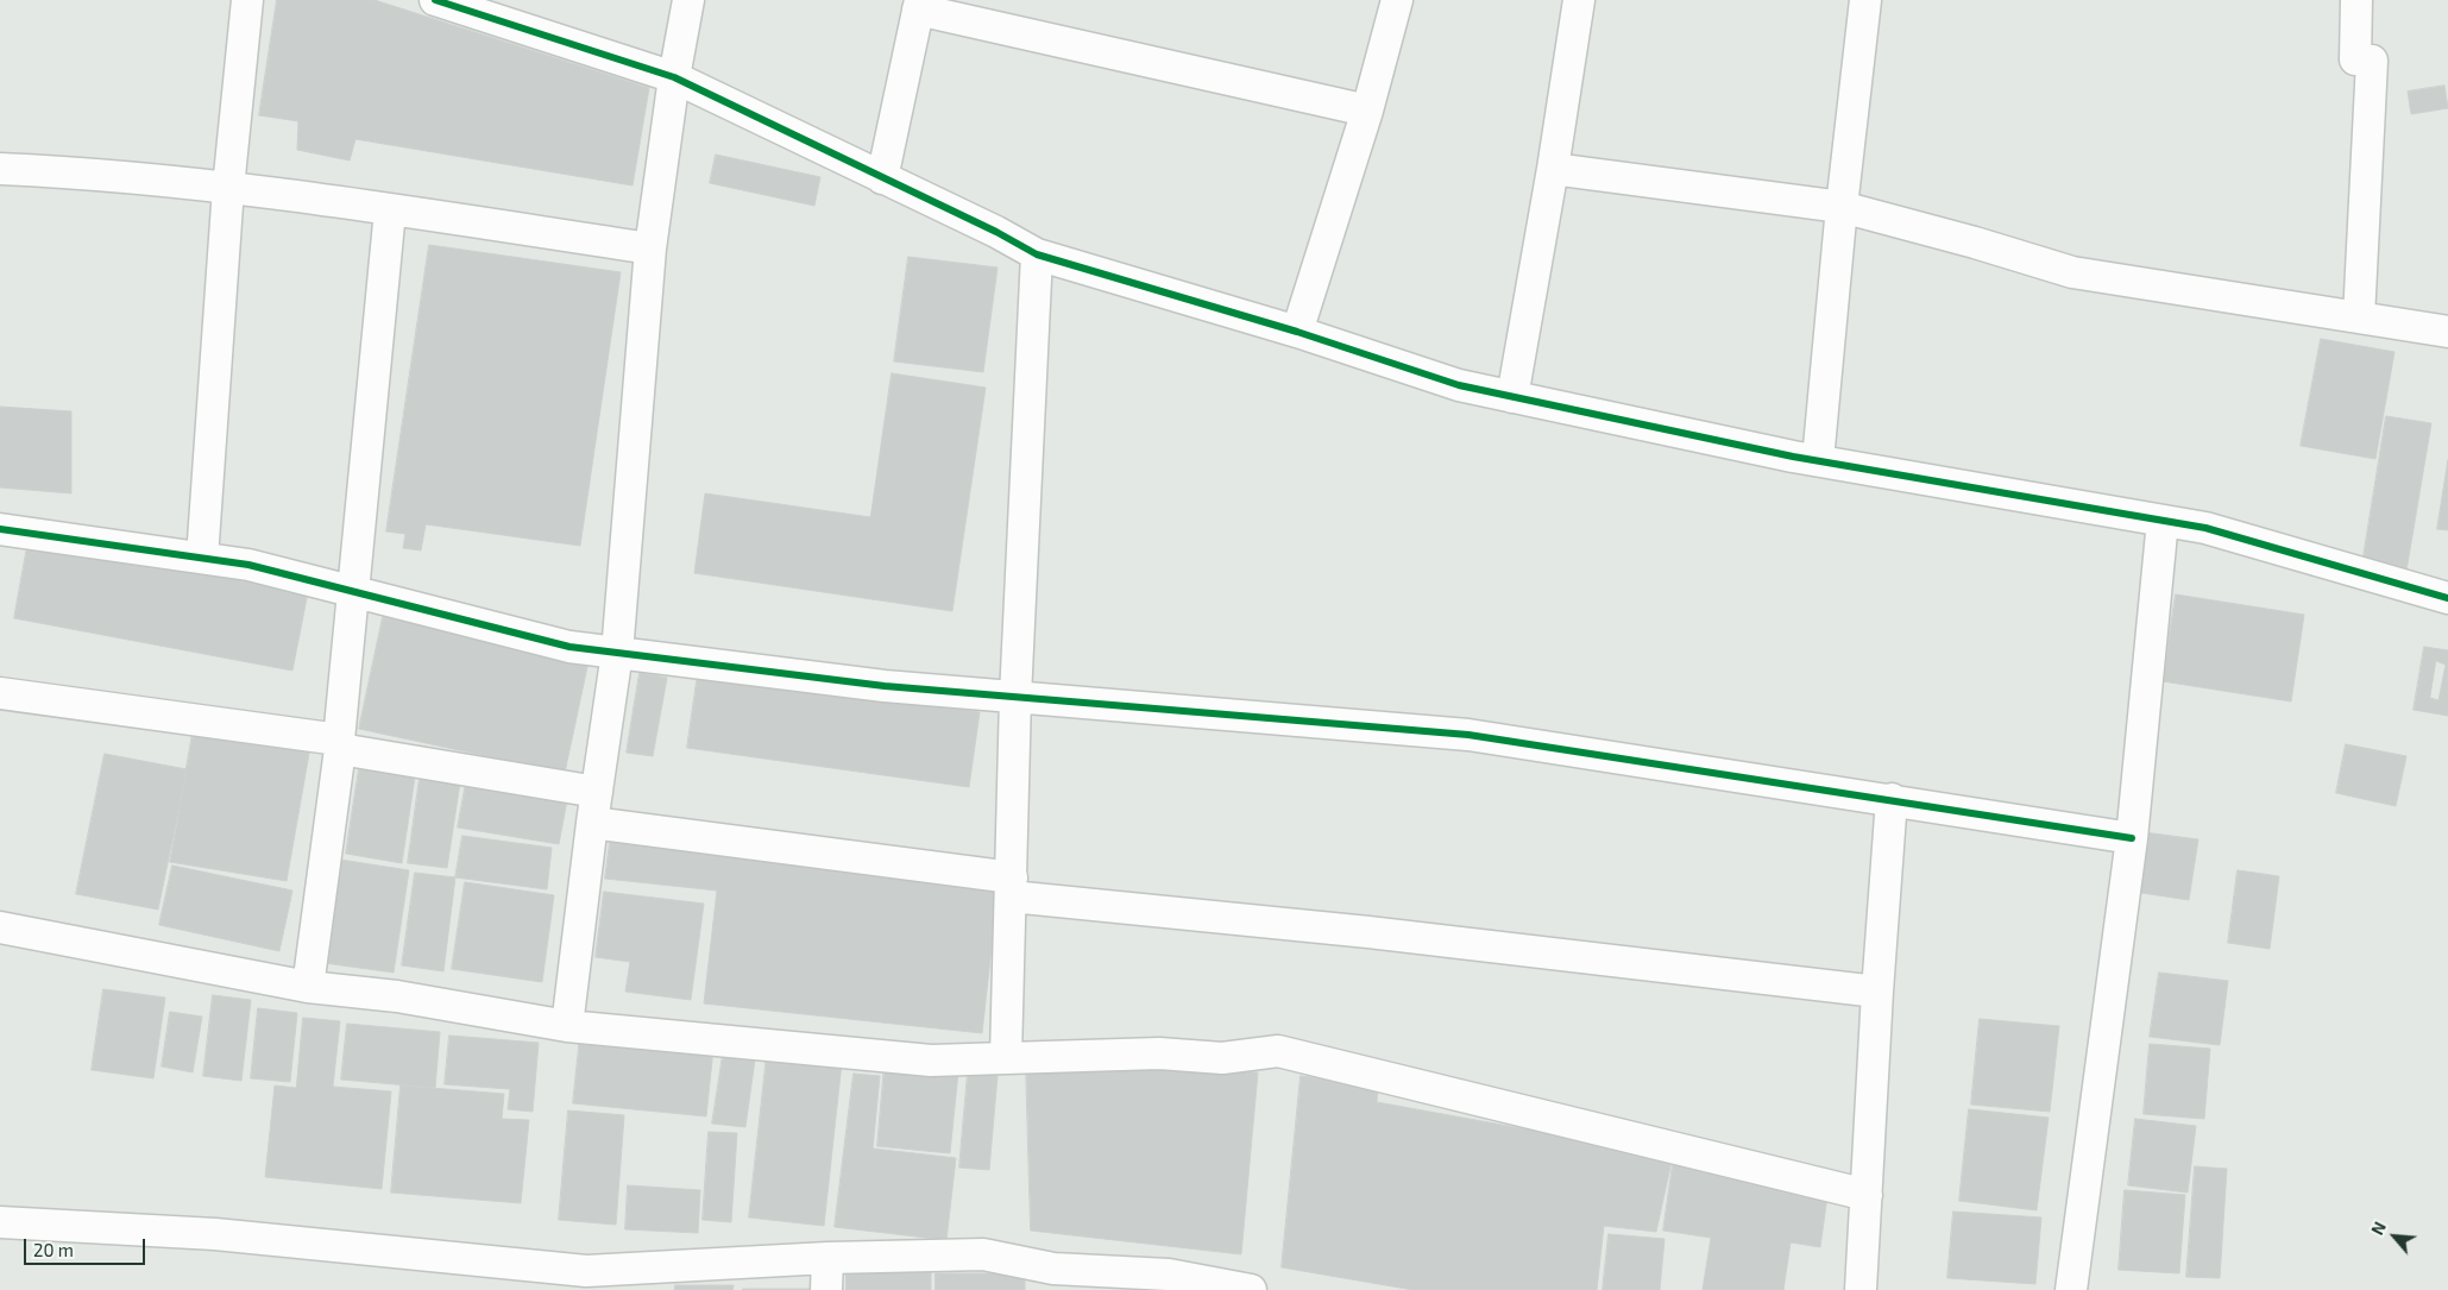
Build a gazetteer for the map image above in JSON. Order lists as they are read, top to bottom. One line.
{"scale_bar":"20 m","north":"top left"}
